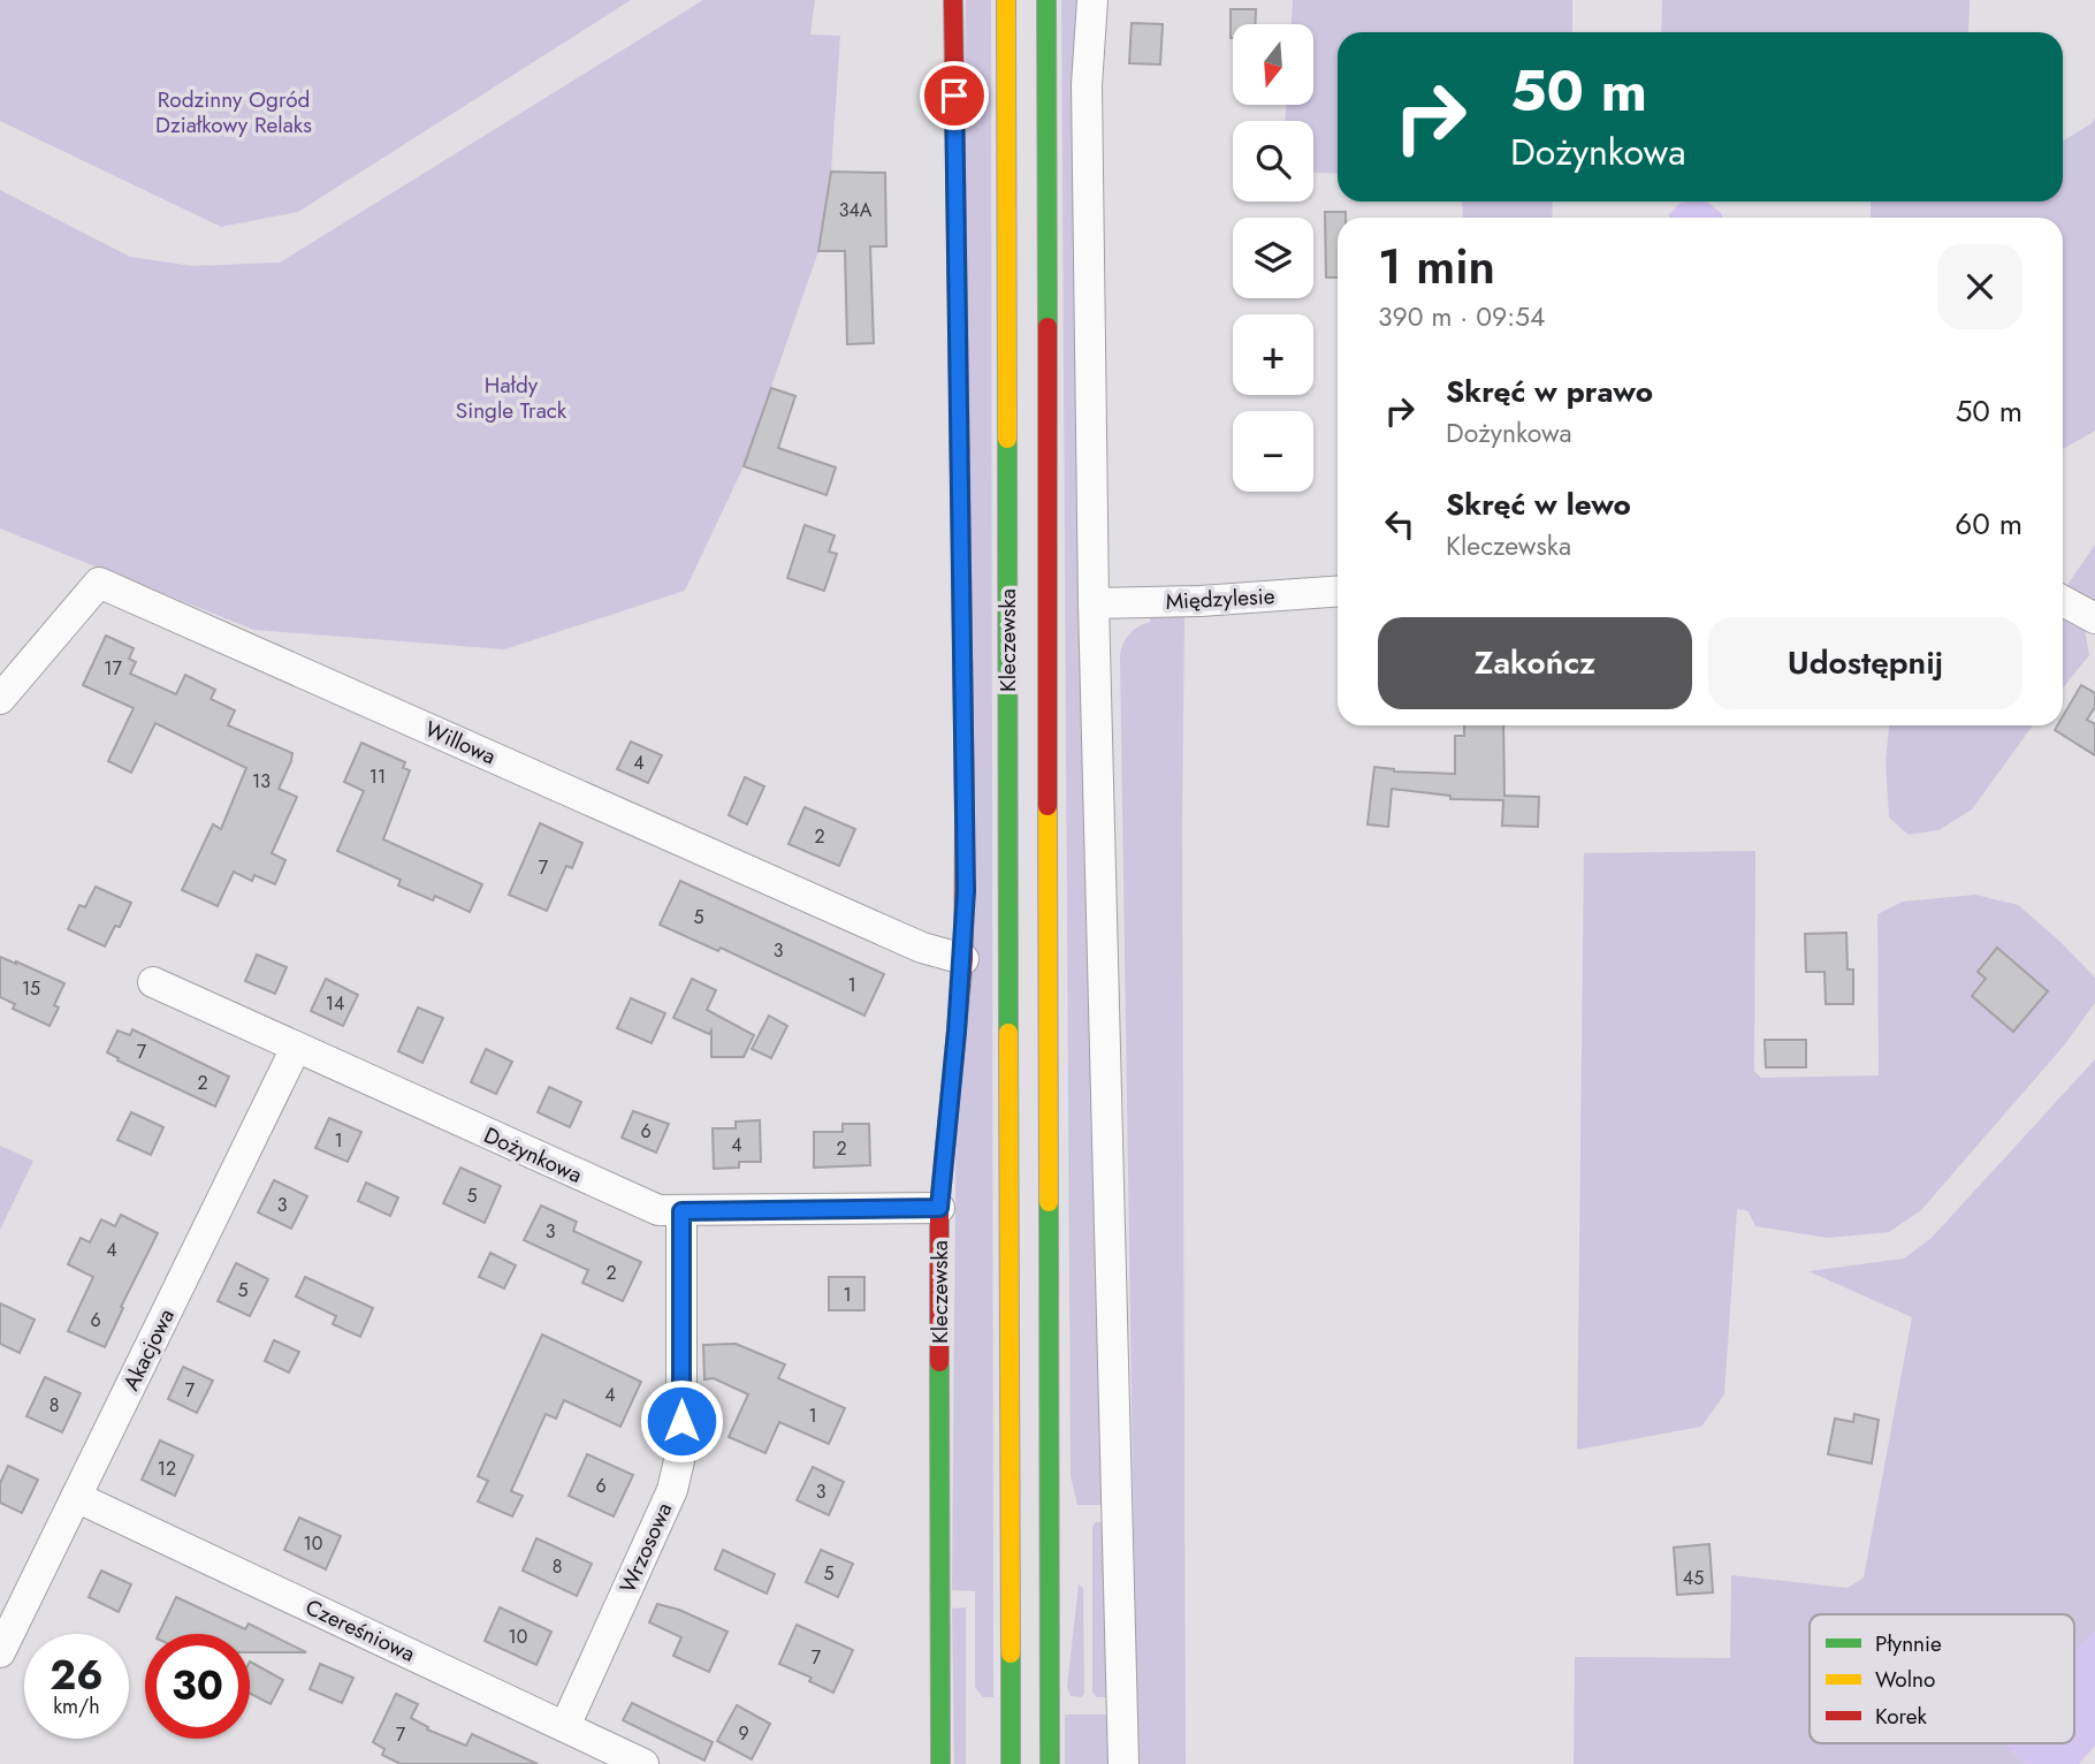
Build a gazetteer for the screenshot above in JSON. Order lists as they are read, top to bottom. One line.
{"streets":{"main road":["Kleczewska"],"street":["Międzylesie","Willowa","Dożynkowa","Akacjowa","Wrzosowa","Czereśniowa"]},"crossings":[["Kleczewska","Willowa"],["Kleczewska","Dożynkowa"],["Dożynkowa","Akacjowa"],["Dożynkowa","Wrzosowa"],["Akacjowa","Czereśniowa"],["Wrzosowa","Czereśniowa"]],"parks":["Rodzinny Ogród Działkowy Relaks","Hałdy Single Track"],"house_numbers":["34A","17","4","11","13","2","7","5","3","1","15","14","7","2","6","1","4","2","5","3","3","4","2","5","1","6","7","4","8","1","12","6","3","10","8","5","45","10","7","9","7"],"legend":["Płynnie","Wolno","Korek"],"north":"bottom","page":{"map_buttons":["+","−"],"turn":["50 m","Dożynkowa"],"heading":["1 min","390 m · 09:54"],"list":[{"name":"Skręć w prawo","note":"Dożynkowa","value":"50 m"},{"name":"Skręć w lewo","note":"Kleczewska","value":"60 m"}],"buttons":["Zakończ","Udostępnij"],"speed":"26 km/h","limit":"30"}}
